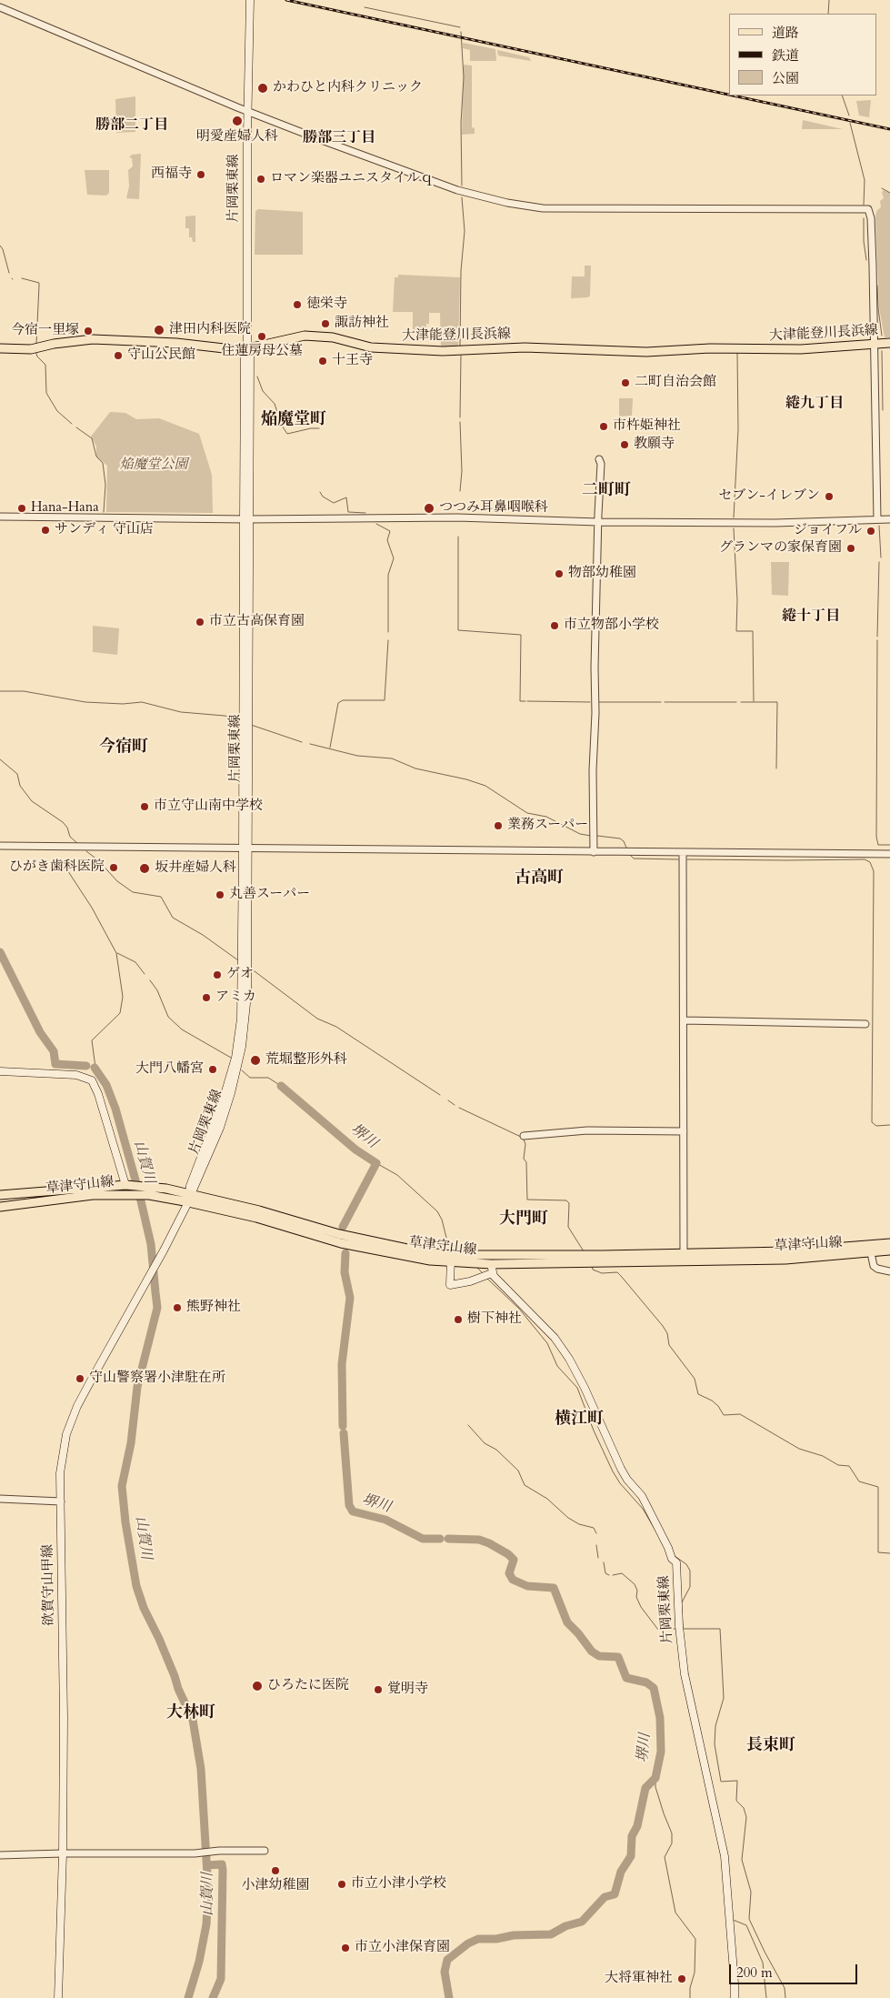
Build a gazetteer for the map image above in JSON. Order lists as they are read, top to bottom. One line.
{"streets":{"main road":["片岡栗東線","大津能登川長浜線","草津守山線","欲賀守山甲線"]},"crossings":[["片岡栗東線","大津能登川長浜線"],["片岡栗東線","草津守山線"],["片岡栗東線","欲賀守山甲線"],["草津守山線","欲賀守山甲線"]],"districts":["勝部二丁目","勝部三丁目","綣九丁目","焔魔堂町","二町町","綣十丁目","今宿町","古高町","大門町","横江町","大林町","長束町"],"water":["堺川","山賀川"],"parks":["焔魔堂公園"],"places":["かわひと内科クリニック","明愛産婦人科","西福寺","ロマン楽器ユニスタイルｑ","徳栄寺","諏訪神社","津田内科医院","今宿一里塚","住蓮房母公墓","守山公民館","十王寺","二町自治会館","市杵姫神社","教願寺","セブン-イレブン","Hana-Hana","つつみ耳鼻咽喉科","サンディ 守山店","ジョイフル","グランマの家保育園","物部幼稚園","市立古高保育園","市立物部小学校","市立守山南中学校","業務スーパー","ひがき歯科医院","坂井産婦人科","丸善スーパー","ゲオ","アミカ","荒堀整形外科","大門八幡宮","熊野神社","樹下神社","守山警察署小津駐在所","ひろたに医院","覚明寺","小津幼稚園","市立小津小学校","市立小津保育園","大将軍神社"],"legend":["道路","鉄道","公園"],"scale_bar":"200 m"}
